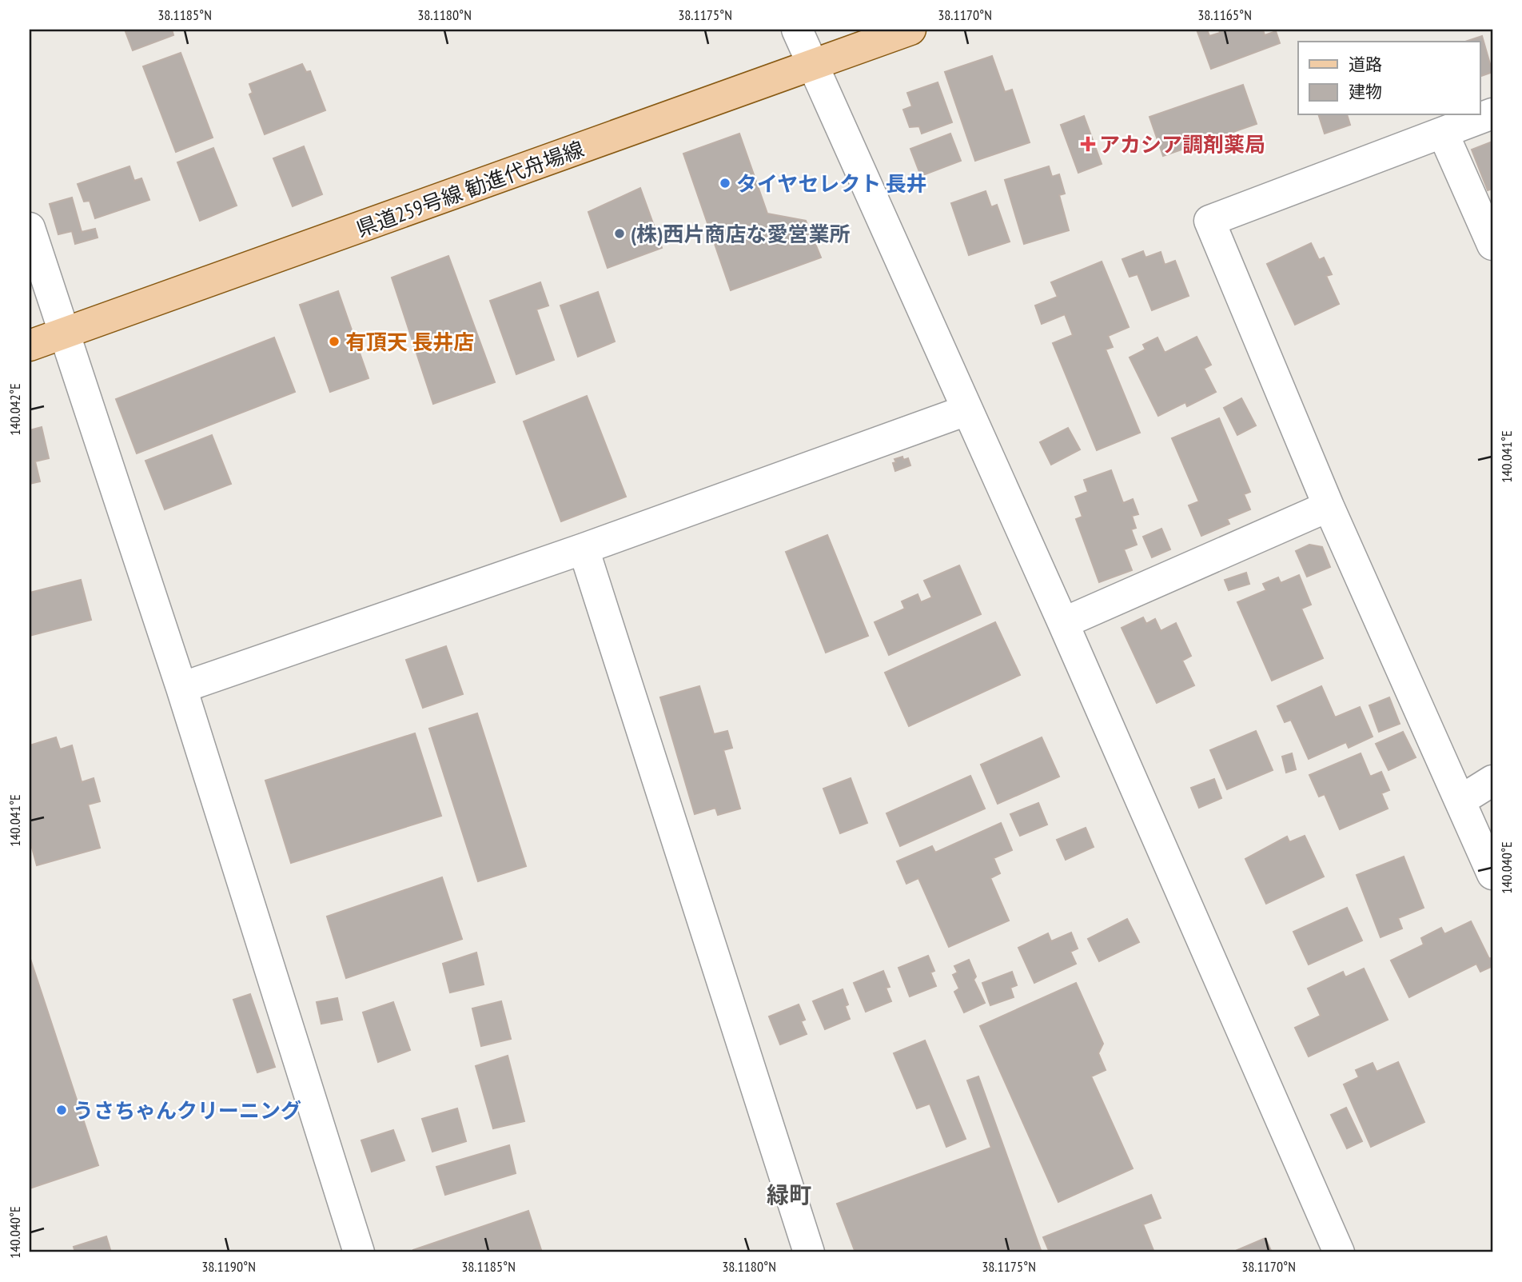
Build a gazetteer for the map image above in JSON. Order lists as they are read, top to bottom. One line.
{"streets":{"main road":["県道259号線 勧進代舟場線"]},"districts":["緑町"],"places":{"health":["アカシア調剤薬局"],"other":["タイヤセレクト 長井","(株)西片商店な愛営業所","有頂天 長井店","うさちゃんクリーニング"]},"legend":["道路","建物"],"coordinates":["38.1185°N","38.1180°N","38.1175°N","38.1170°N","38.1165°N","140.042°E","140.041°E","140.040°E","38.1190°N"]}
